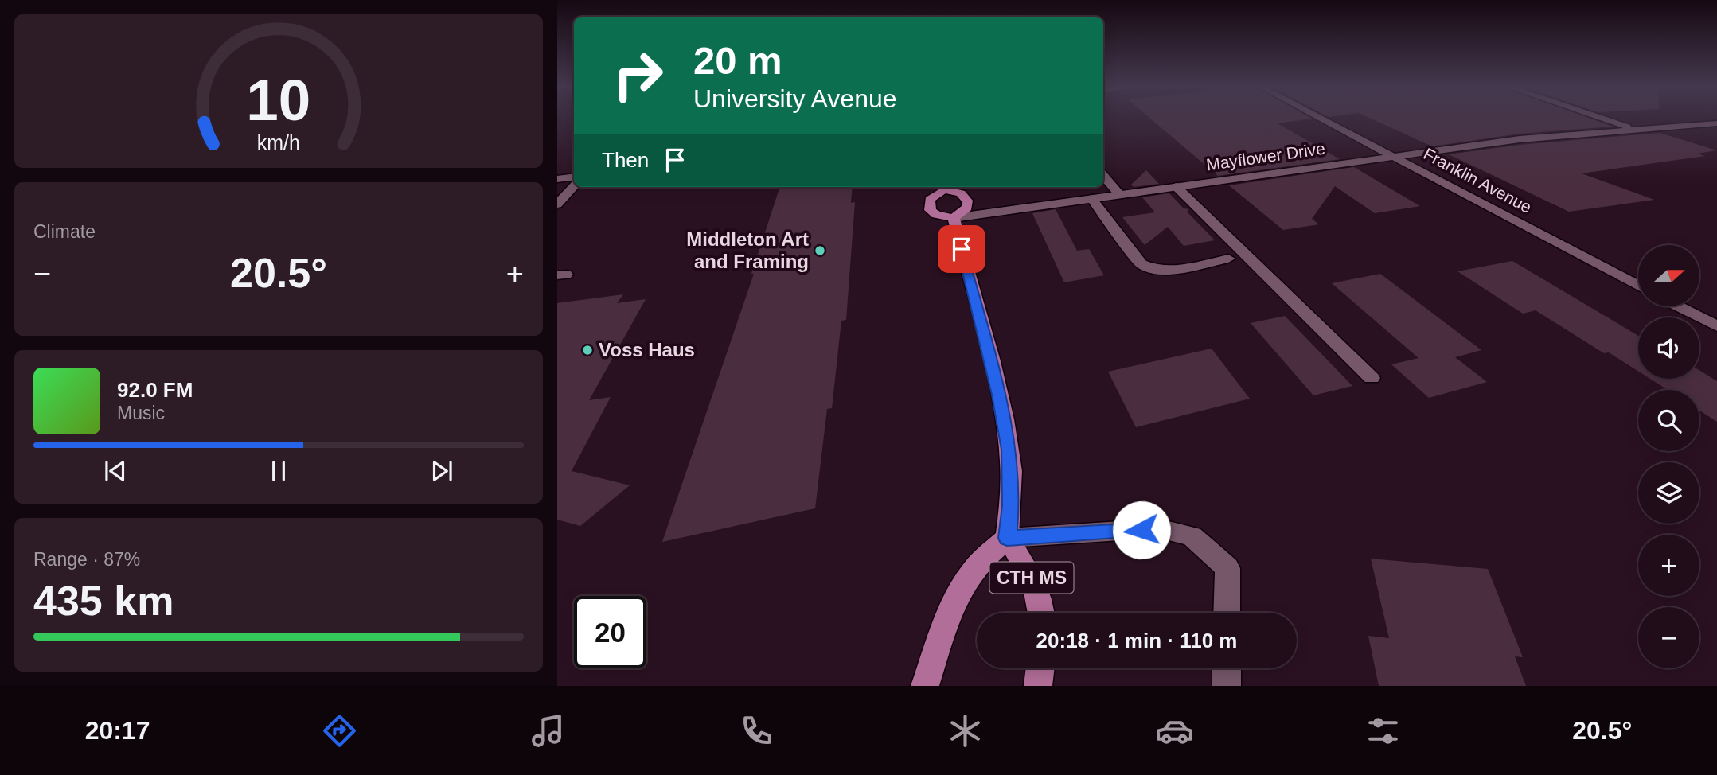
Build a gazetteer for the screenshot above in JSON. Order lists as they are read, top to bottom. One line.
{"streets":{"main road":["CTH MS"],"street":["Mayflower Drive","Franklin Avenue"]},"crossings":[["Mayflower Drive","Franklin Avenue"],["Mayflower Drive","CTH MS"]],"places":["Middleton Art and Framing","Voss Haus"],"north":"right","page":{"turn":["20 m","University Avenue"],"then":"Then","tile":["Climate",["Range · 87%","435 km"]],"map_buttons":["+","−"],"heat":["−","20.5°","+"],"song":["92.0 FM","Music"],"limit":"20","trip":"20:18 · 1 min · 110 m","tabs":["20:17","20.5°"],"gauge":["10","km/h"]}}
